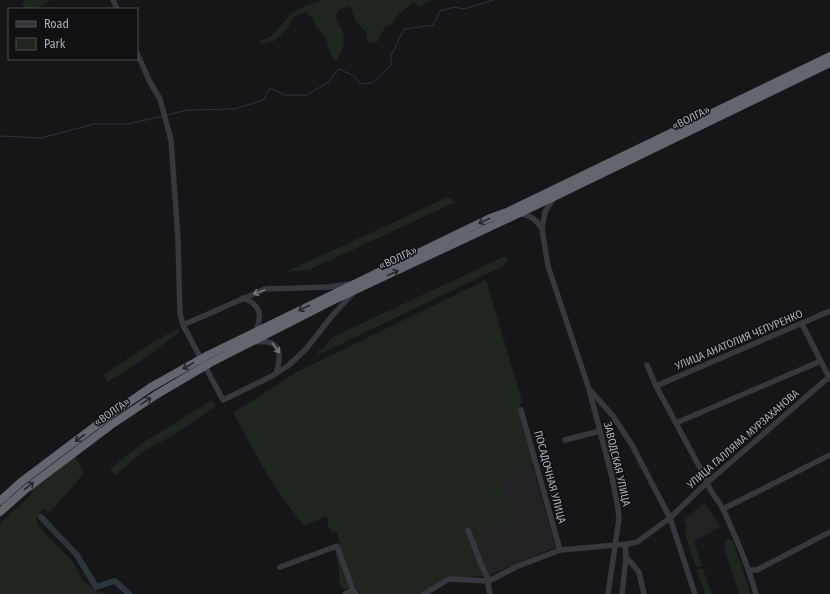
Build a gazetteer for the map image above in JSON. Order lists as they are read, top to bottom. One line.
{"streets":{"highway":["«ВОЛГА»"],"street":["УЛИЦА АНАТОЛИЯ ЧЕПУРЕНКО","УЛИЦА ГАЛЛЯМА МУРЗАХАНОВА","ЗАВОДСКАЯ УЛИЦА","ПОСАДОЧНАЯ УЛИЦА"]},"crossings":[["УЛИЦА ГАЛЛЯМА МУРЗАХАНОВА","ЗАВОДСКАЯ УЛИЦА"],["УЛИЦА ГАЛЛЯМА МУРЗАХАНОВА","ПОСАДОЧНАЯ УЛИЦА"]],"legend":["Road","Park"]}
